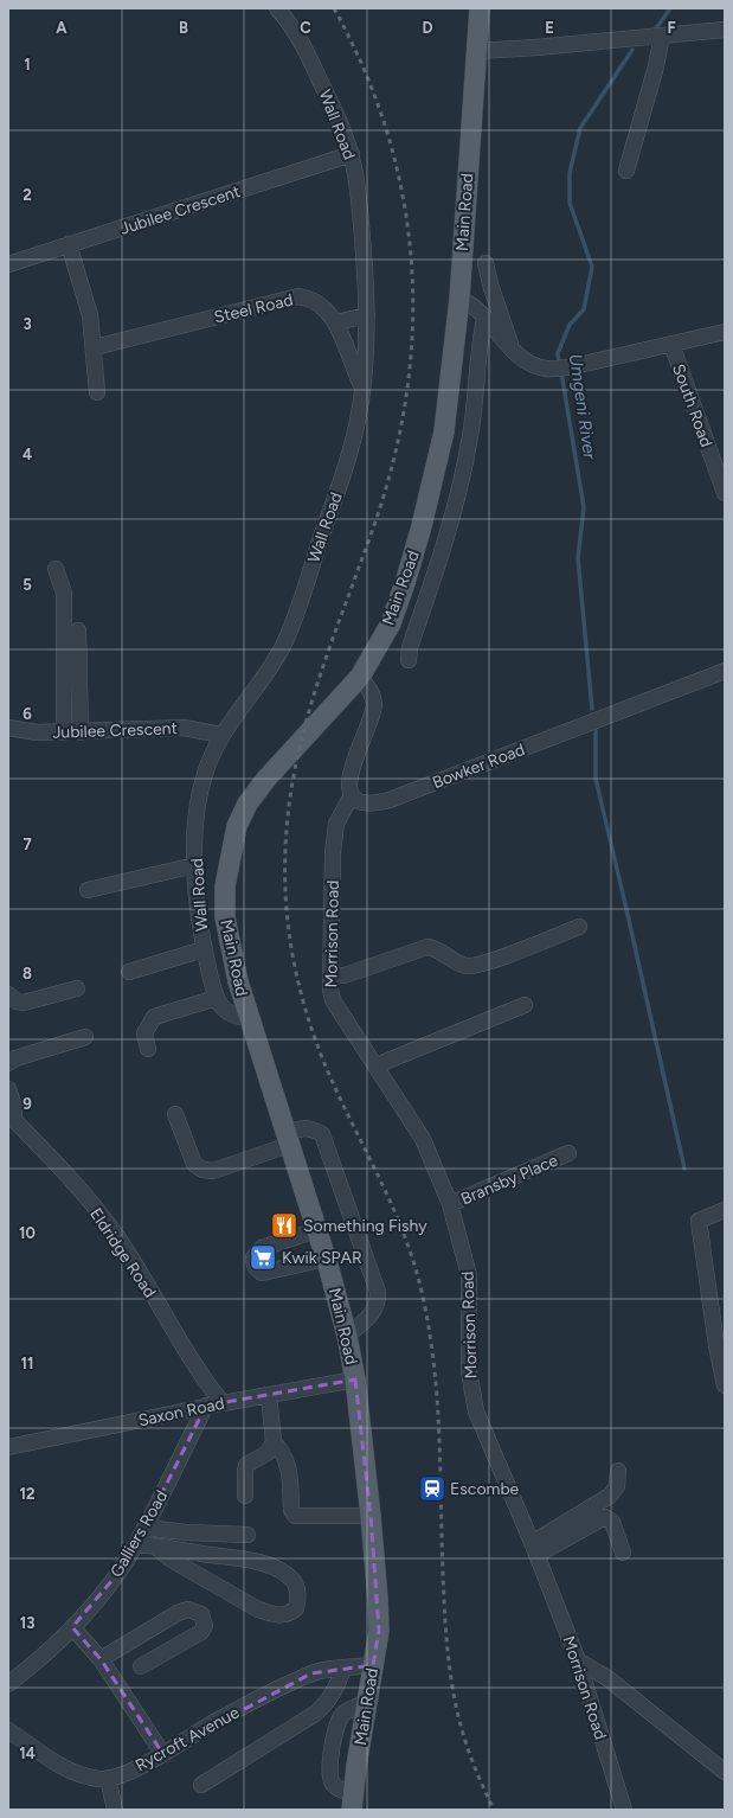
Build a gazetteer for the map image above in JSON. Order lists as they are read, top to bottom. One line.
{"streets":{"main road":["Main Road"],"street":["Wall Road","Jubilee Crescent","Steel Road","South Road","Bowker Road","Morrison Road","Bransby Place","Eldridge Road","Saxon Road","Galliers Road","Rycroft Avenue"]},"crossings":[["Wall Road","Jubilee Crescent"],["Wall Road","Main Road"],["Wall Road","Steel Road"],["Main Road","Saxon Road"],["Main Road","Rycroft Avenue"],["Bowker Road","Morrison Road"],["Morrison Road","Bransby Place"],["Eldridge Road","Saxon Road"],["Saxon Road","Galliers Road"]],"water":["Umgeni River"],"places":{"restaurant":["Something Fishy"],"supermarket":["Kwik SPAR"],"station":["Escombe"]},"grid":{"columns":["A","B","C","D","E","F"],"rows":["1","2","3","4","5","6","7","8","9","10","11","12","13","14"]}}
